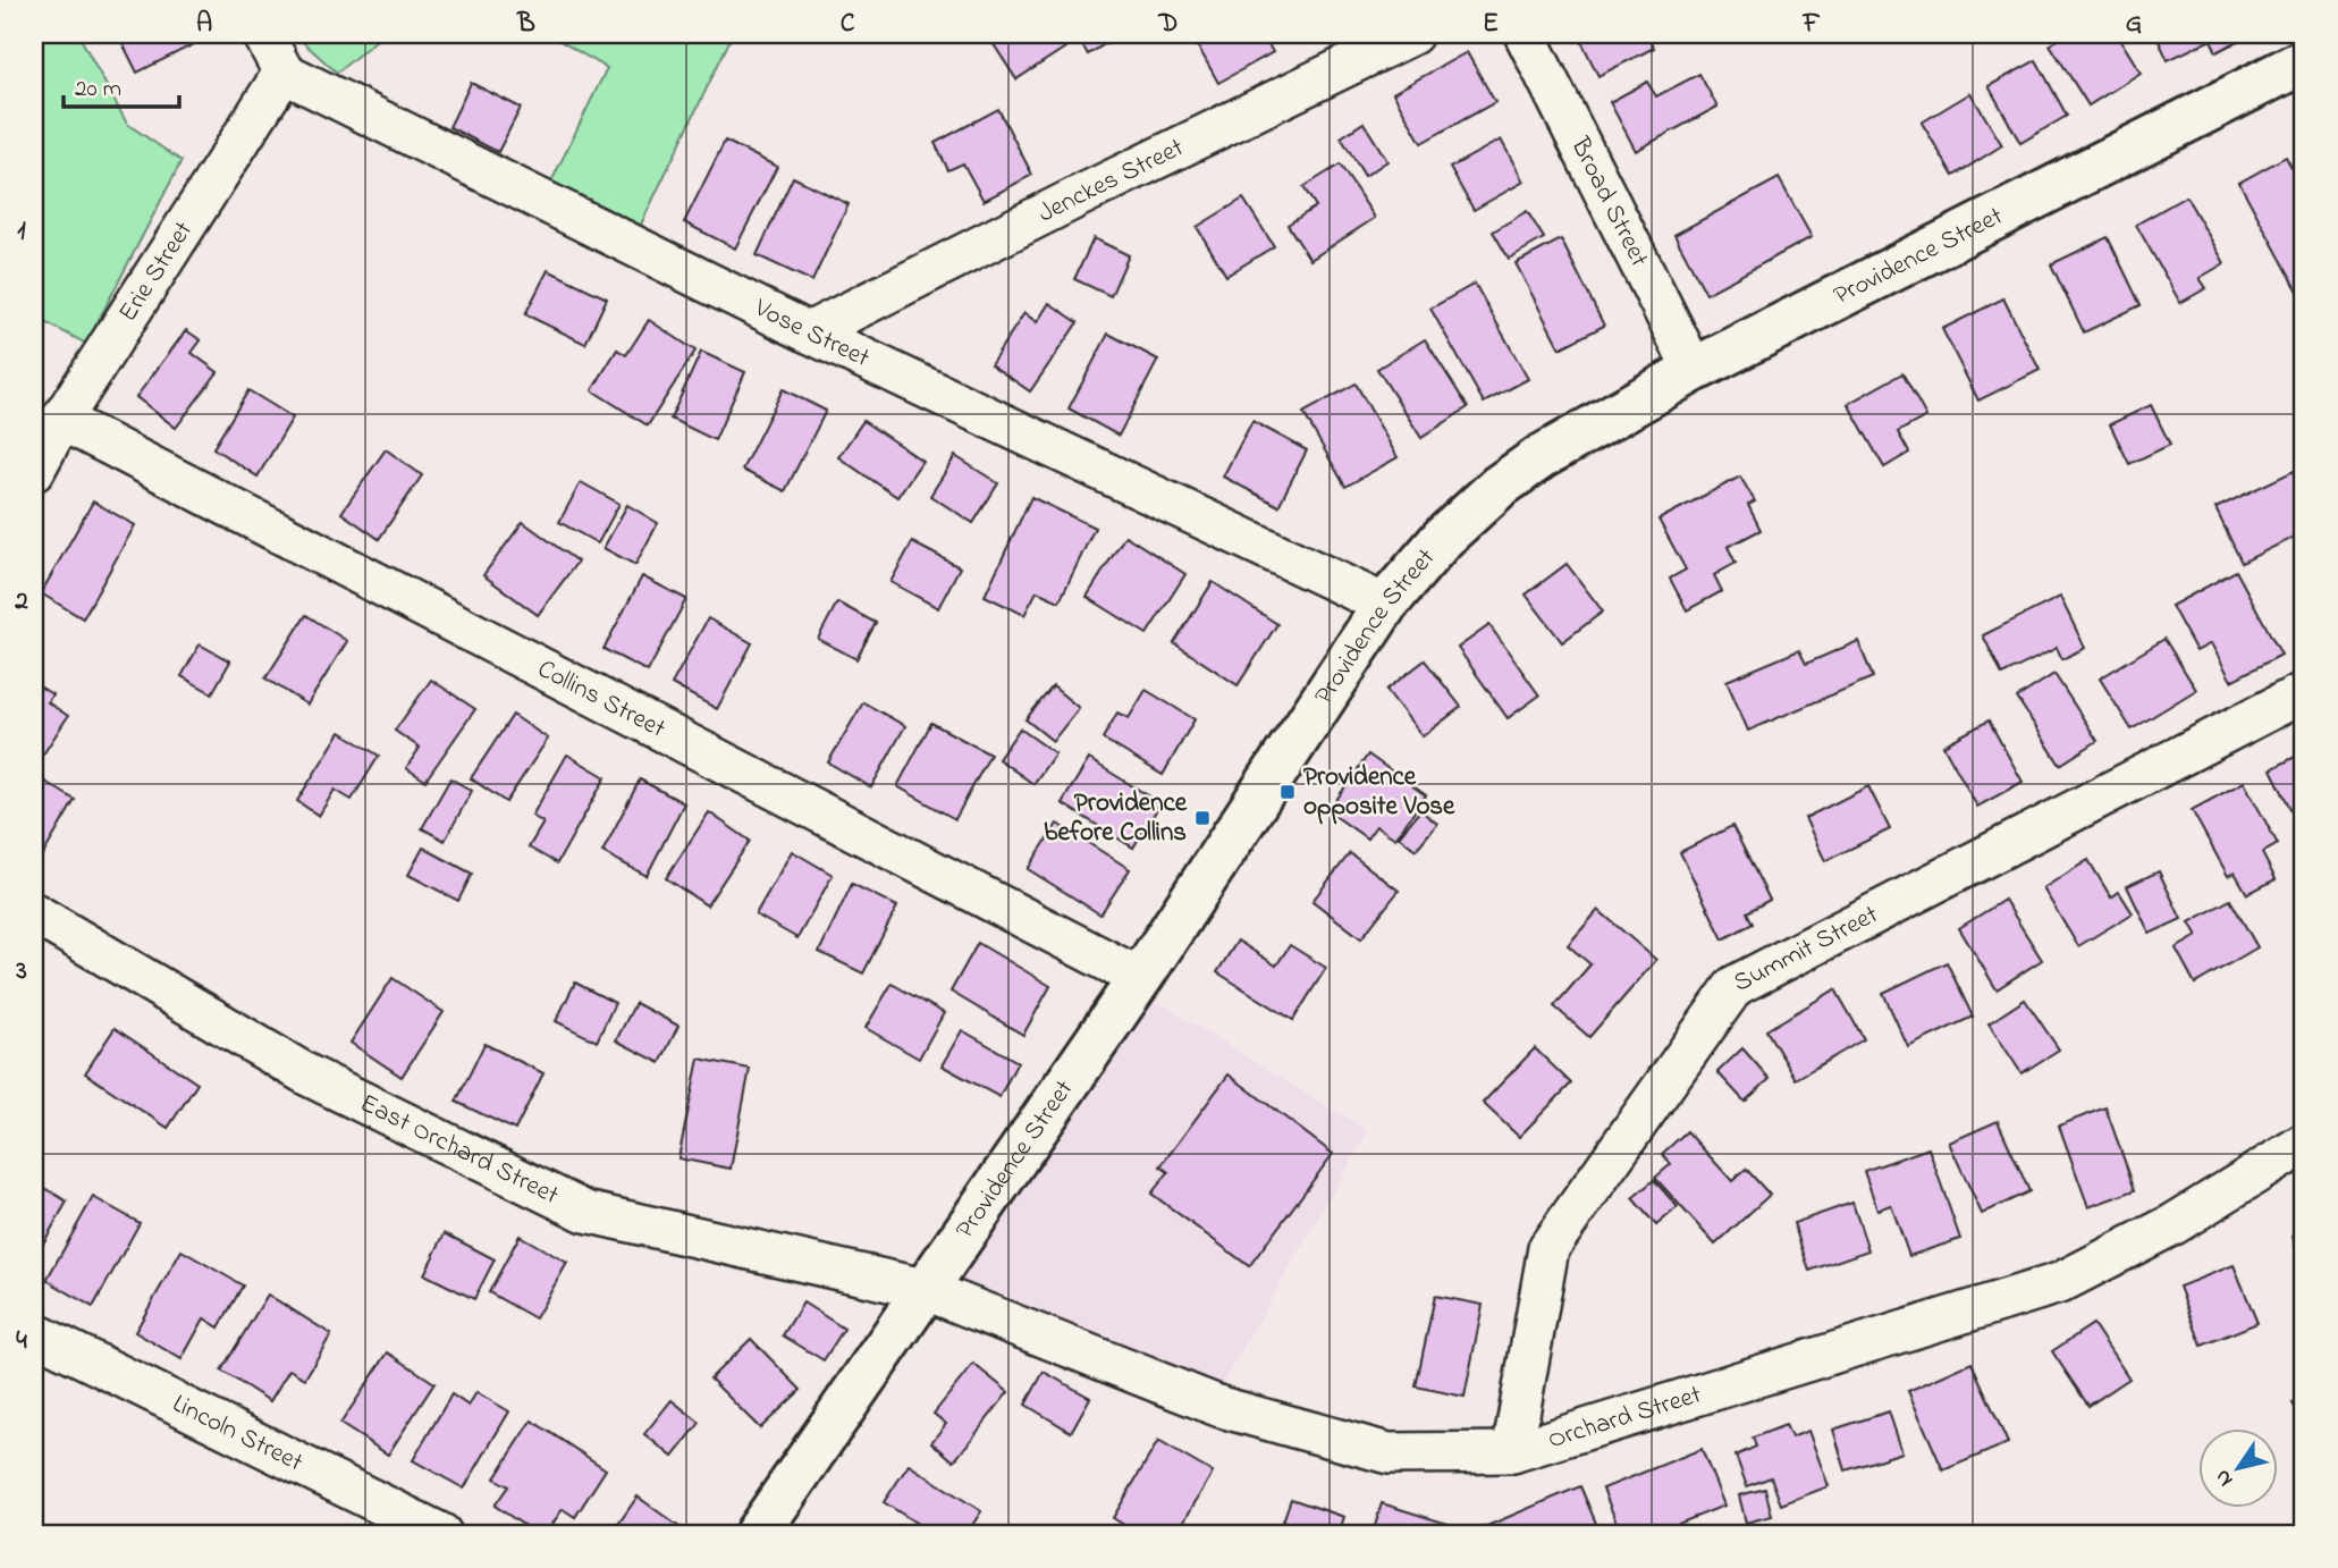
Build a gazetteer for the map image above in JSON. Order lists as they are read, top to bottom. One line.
{"streets":{"main road":["Providence Street"],"street":["Jenckes Street","Broad Street","Erie Street","Vose Street","Collins Street","Summit Street","East Orchard Street","Orchard Street","Lincoln Street"]},"crossings":[["Jenckes Street","Vose Street"],["Broad Street","Providence Street"],["Providence Street","Vose Street"],["Providence Street","Collins Street"],["Providence Street","East Orchard Street"],["Providence Street","Orchard Street"],["Erie Street","Vose Street"],["Erie Street","Collins Street"],["Summit Street","Orchard Street"],["East Orchard Street","Orchard Street"]],"places":{"transit":["Providence opposite Vose","Providence before Collins"]},"scale_bar":"20 m","north":"bottom left","grid":{"columns":["A","B","C","D","E","F","G"],"rows":["1","2","3","4"]}}
